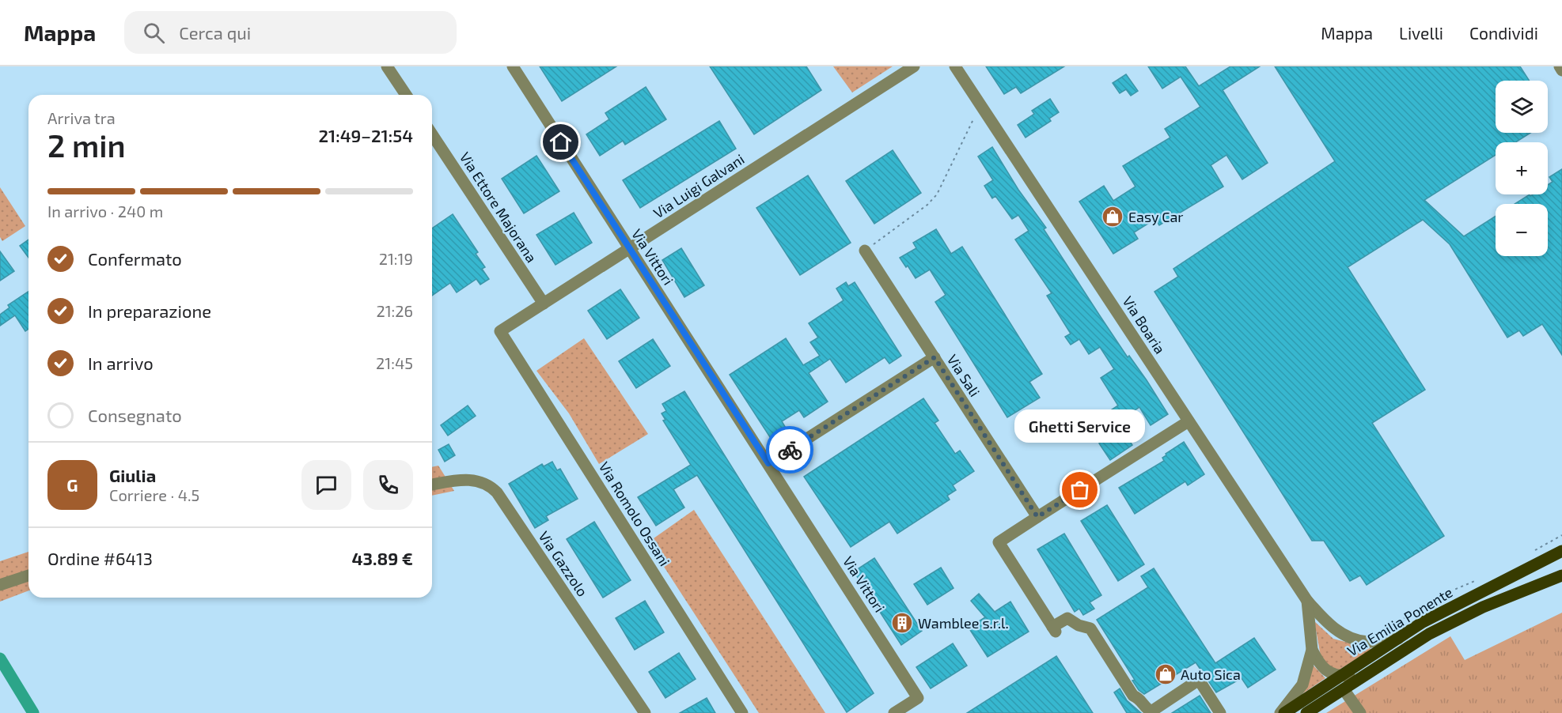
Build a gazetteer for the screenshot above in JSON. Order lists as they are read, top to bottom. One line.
{"streets":{"main road":["Via Emilia Ponente"],"street":["Via Luigi Galvani","Via Ettore Majorana","Via Vittori","Via Boaria","Via Sali","Via Romolo Ossani","Via Gazzolo"]},"crossings":[["Via Luigi Galvani","Via Ettore Majorana"],["Via Luigi Galvani","Via Vittori"],["Via Luigi Galvani","Via Romolo Ossani"],["Via Boaria","Via Emilia Ponente"]],"places":{"shop":["Easy Car","Auto Sica"],"other":["Ghetti Service"],"building":["Wamblee s.r.l."]},"page":{"header":"Mappa","search":"Cerca qui","nav":["Mappa","Livelli","Condividi"],"map_buttons":["+","−"],"heading":["2 min","Arriva tra","21:49–21:54"],"panel":["Giulia","Corriere · 4.5","Ordine #6413","43.89 €"],"bar":"In arrivo · 240 m","list":[["Confermato","21:19"],["In preparazione","21:26"],["In arrivo","21:45"],"Consegnato"],"bubble":"Ghetti Service","round":"G"}}
